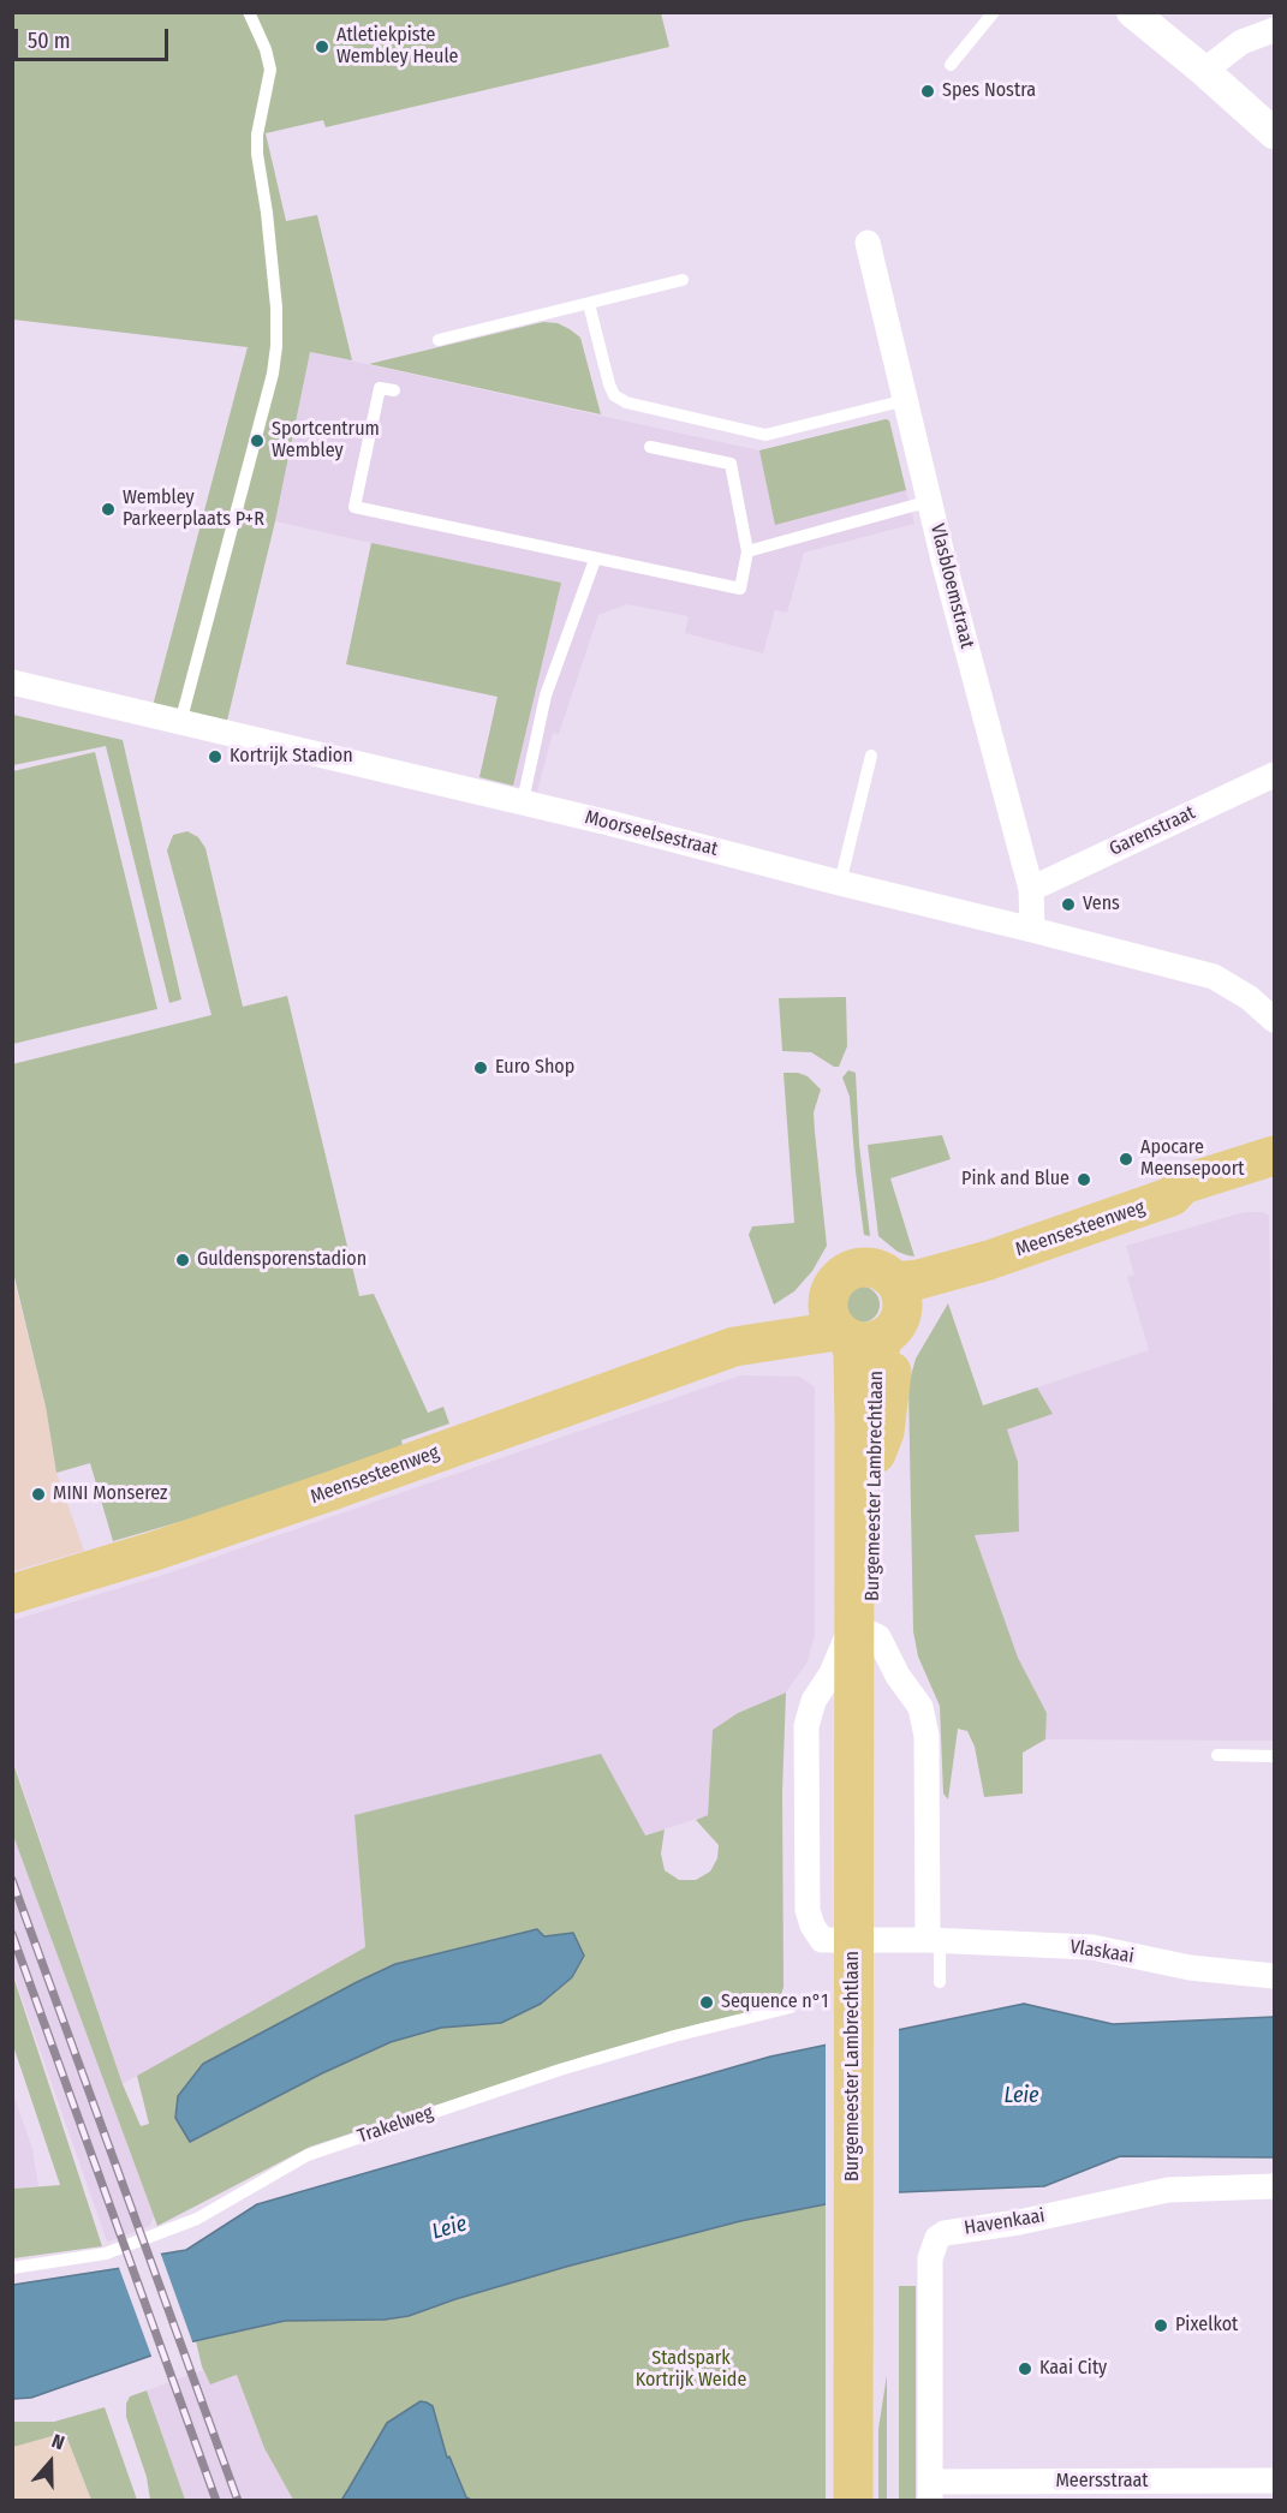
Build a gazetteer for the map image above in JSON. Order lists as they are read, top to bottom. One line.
{"streets":{"main road":["Meensesteenweg","Burgemeester Lambrechtlaan"],"street":["Vlasbloemstraat","Garenstraat","Moorseelsestraat","Vlaskaai","Havenkaai","Meersstraat"],"lane":["Trakelweg"]},"crossings":[["Vlasbloemstraat","Garenstraat"],["Vlasbloemstraat","Moorseelsestraat"],["Meensesteenweg","Burgemeester Lambrechtlaan"],["Burgemeester Lambrechtlaan","Vlaskaai"],["Havenkaai","Meersstraat"]],"water":["Leie"],"parks":["Stadspark Kortrijk Weide"],"places":["Atletiekpiste Wembley Heule","Spes Nostra","Sportcentrum Wembley","Wembley Parkeerplaats P+R","Kortrijk Stadion","Vens","Euro Shop","Apocare Meensepoort","Pink and Blue","Guldensporenstadion","MINI Monserez","Sequence n°1","Pixelkot","Kaai City"],"scale_bar":"50 m","north":"top"}
